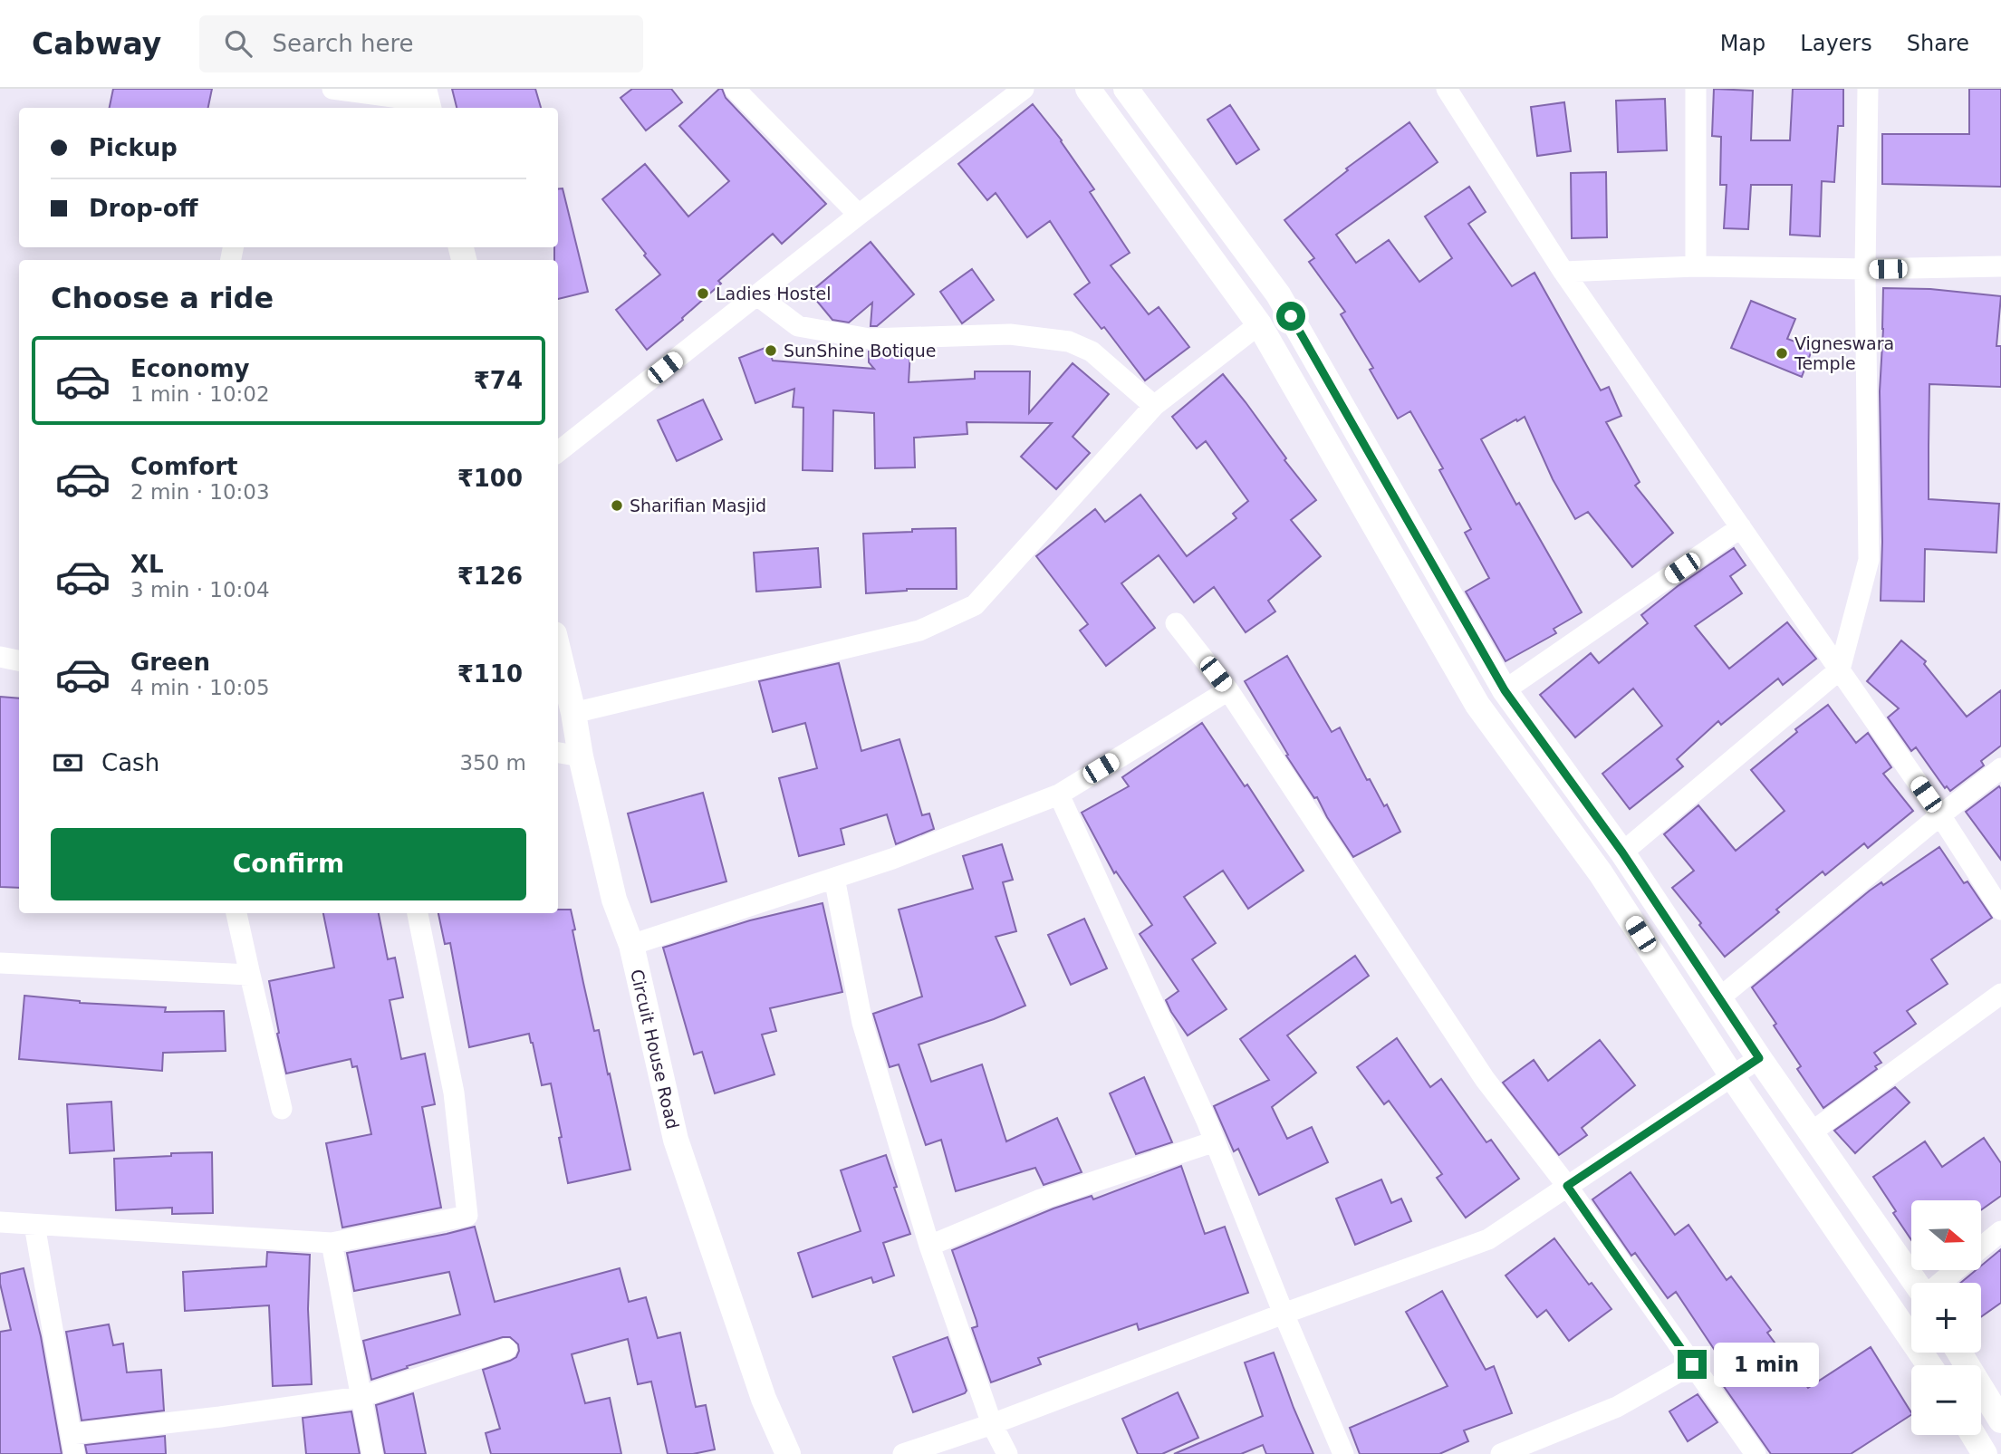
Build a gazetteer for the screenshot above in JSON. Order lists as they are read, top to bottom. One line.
{"streets":{"street":["Circuit House Road"]},"places":["Ladies Hostel","SunShine Botique","Vigneswara Temple","Sharifian Masjid"],"north":"right","page":{"header":"Cabway","search":"Search here","nav":["Map","Layers","Share"],"banner":["Pickup","Drop-off"],"heading":"Choose a ride","list":[{"name":"Economy","note":"1 min · 10:02","value":"₹74"},{"name":"Comfort","note":"2 min · 10:03","value":"₹100"},{"name":"XL","note":"3 min · 10:04","value":"₹126"},{"name":"Green","note":"4 min · 10:05","value":"₹110"}],"pay":["Cash","350 m"],"buttons":"Confirm","map_buttons":["+","−"],"bubble":"1 min"}}
